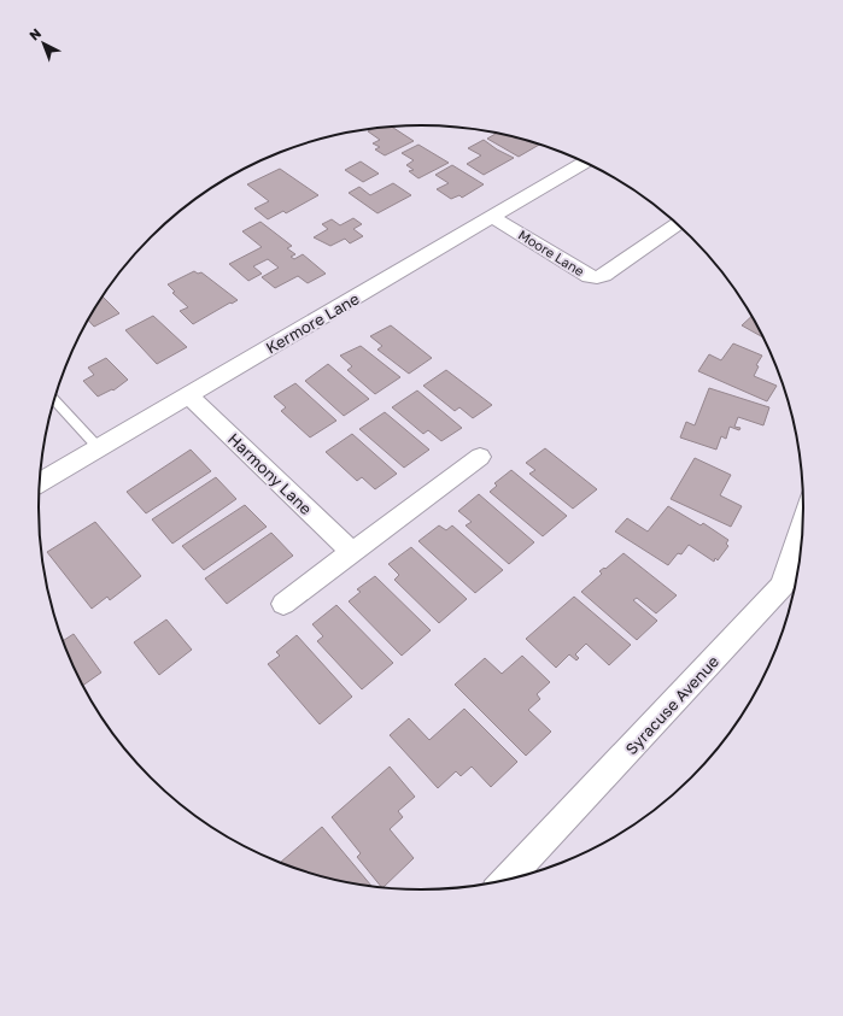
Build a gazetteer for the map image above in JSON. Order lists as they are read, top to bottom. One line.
{"streets":{"street":["Moore Lane","Kermore Lane","Harmony Lane","Syracuse Avenue"]},"crossings":[["Moore Lane","Kermore Lane"],["Kermore Lane","Harmony Lane"]],"north":"top left"}
